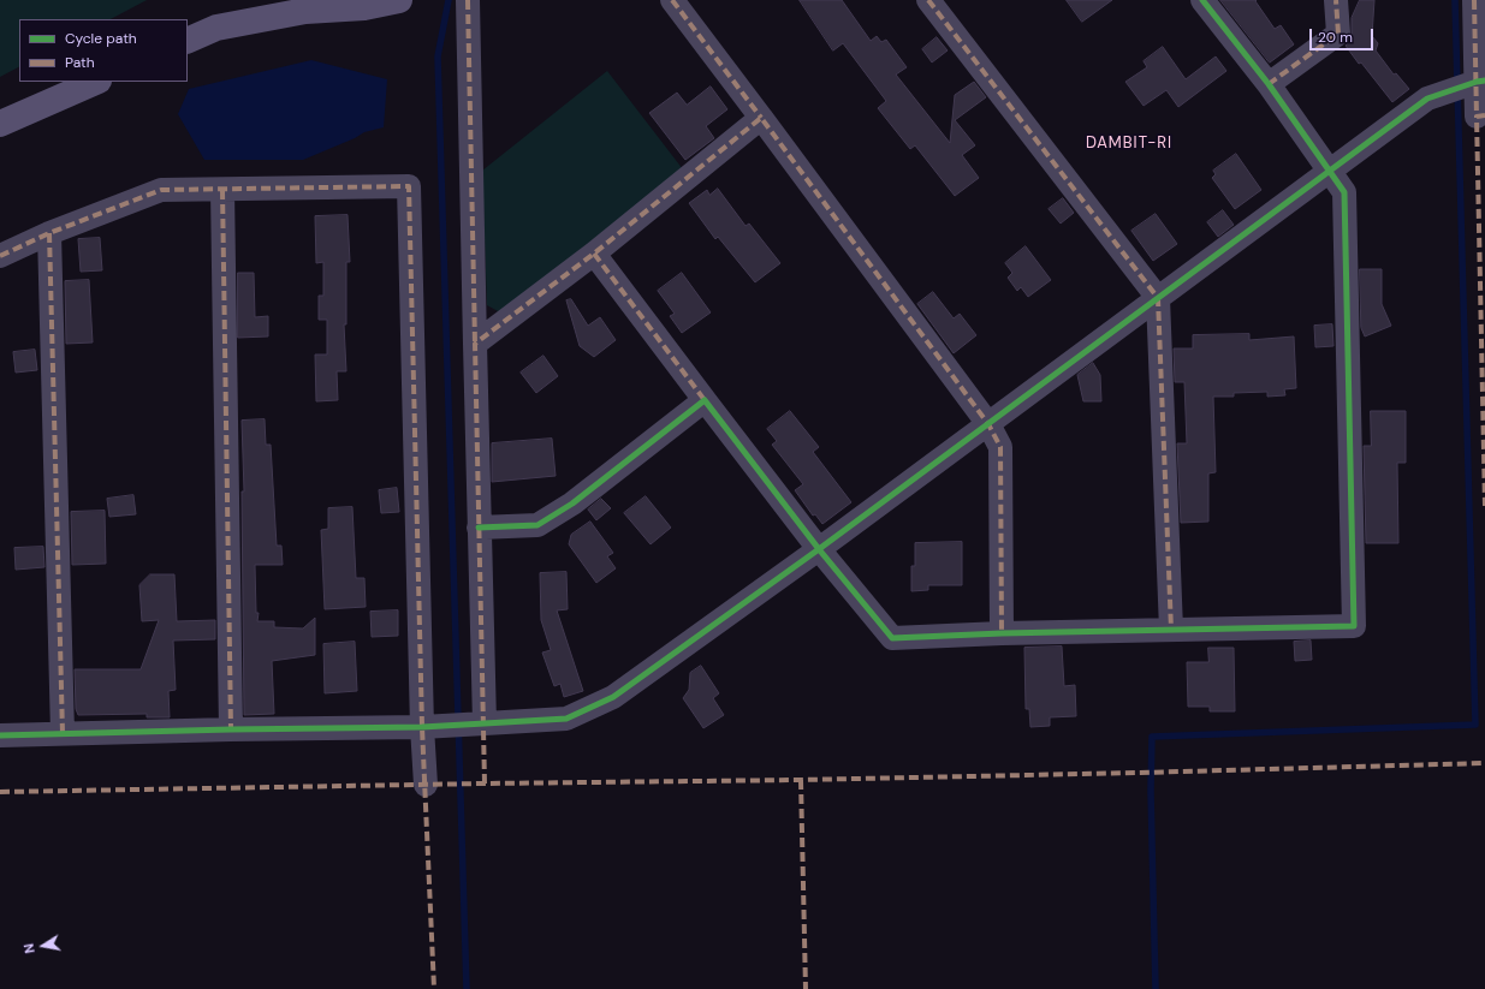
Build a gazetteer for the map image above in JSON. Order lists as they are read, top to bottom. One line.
{"districts":["DAMBIT-RI"],"legend":["Cycle path","Path"],"scale_bar":"20 m","north":"left"}
